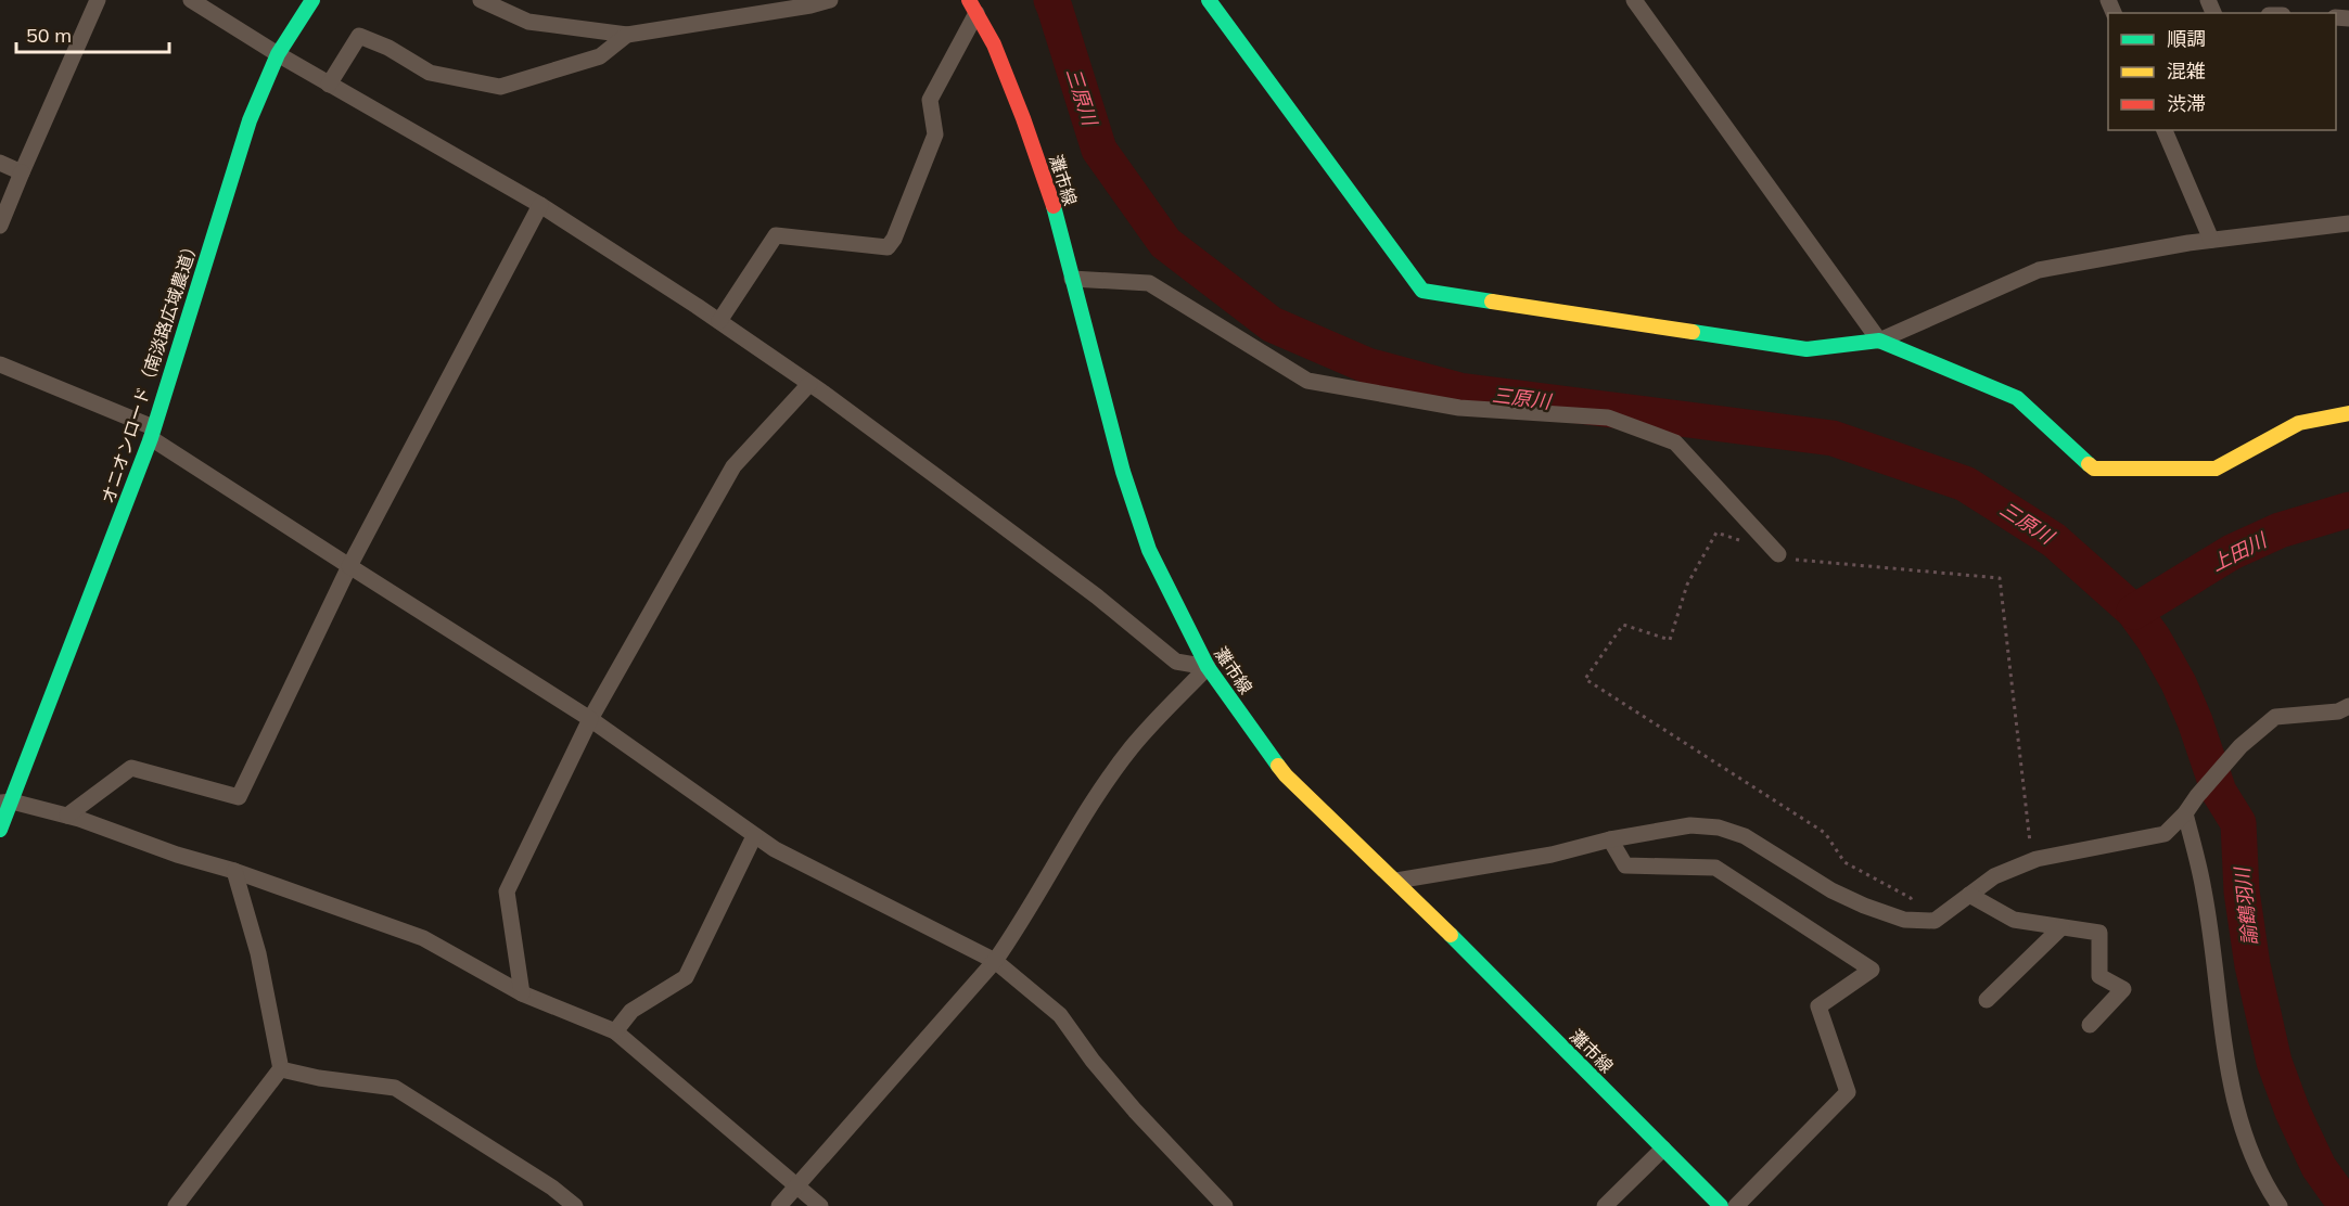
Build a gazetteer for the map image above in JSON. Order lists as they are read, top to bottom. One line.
{"streets":{"street":["灘市線","オニオンロード（南淡路広域農道）"]},"water":["三原川","上田川","諭鶴羽川"],"legend":["順調","混雑","渋滞"],"scale_bar":"50 m"}
